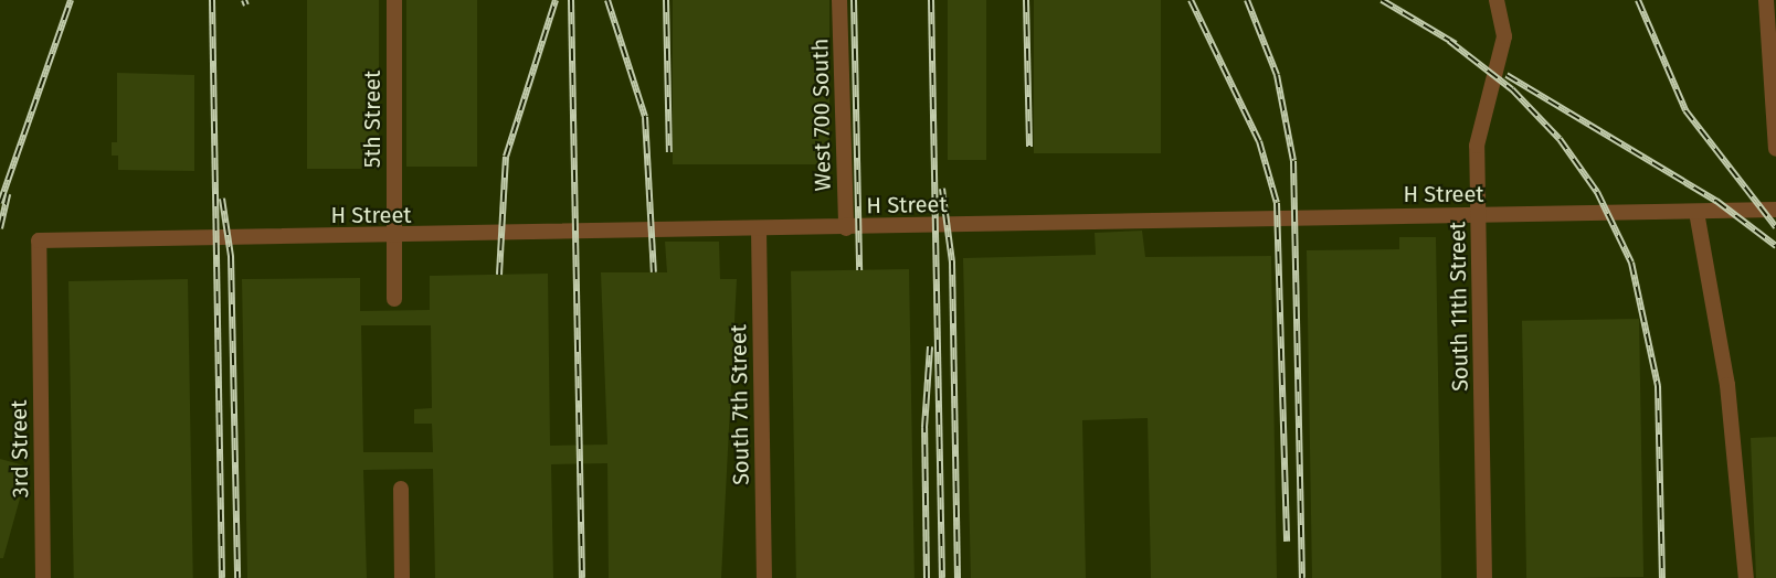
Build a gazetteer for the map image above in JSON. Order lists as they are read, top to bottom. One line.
{"streets":{"lane":["West 700 South","5th Street","H Street","South 11th Street","South 7th Street","3rd Street"]},"crossings":[["West 700 South","H Street"],["5th Street","H Street"],["H Street","South 11th Street"],["H Street","South 7th Street"],["H Street","3rd Street"]]}
